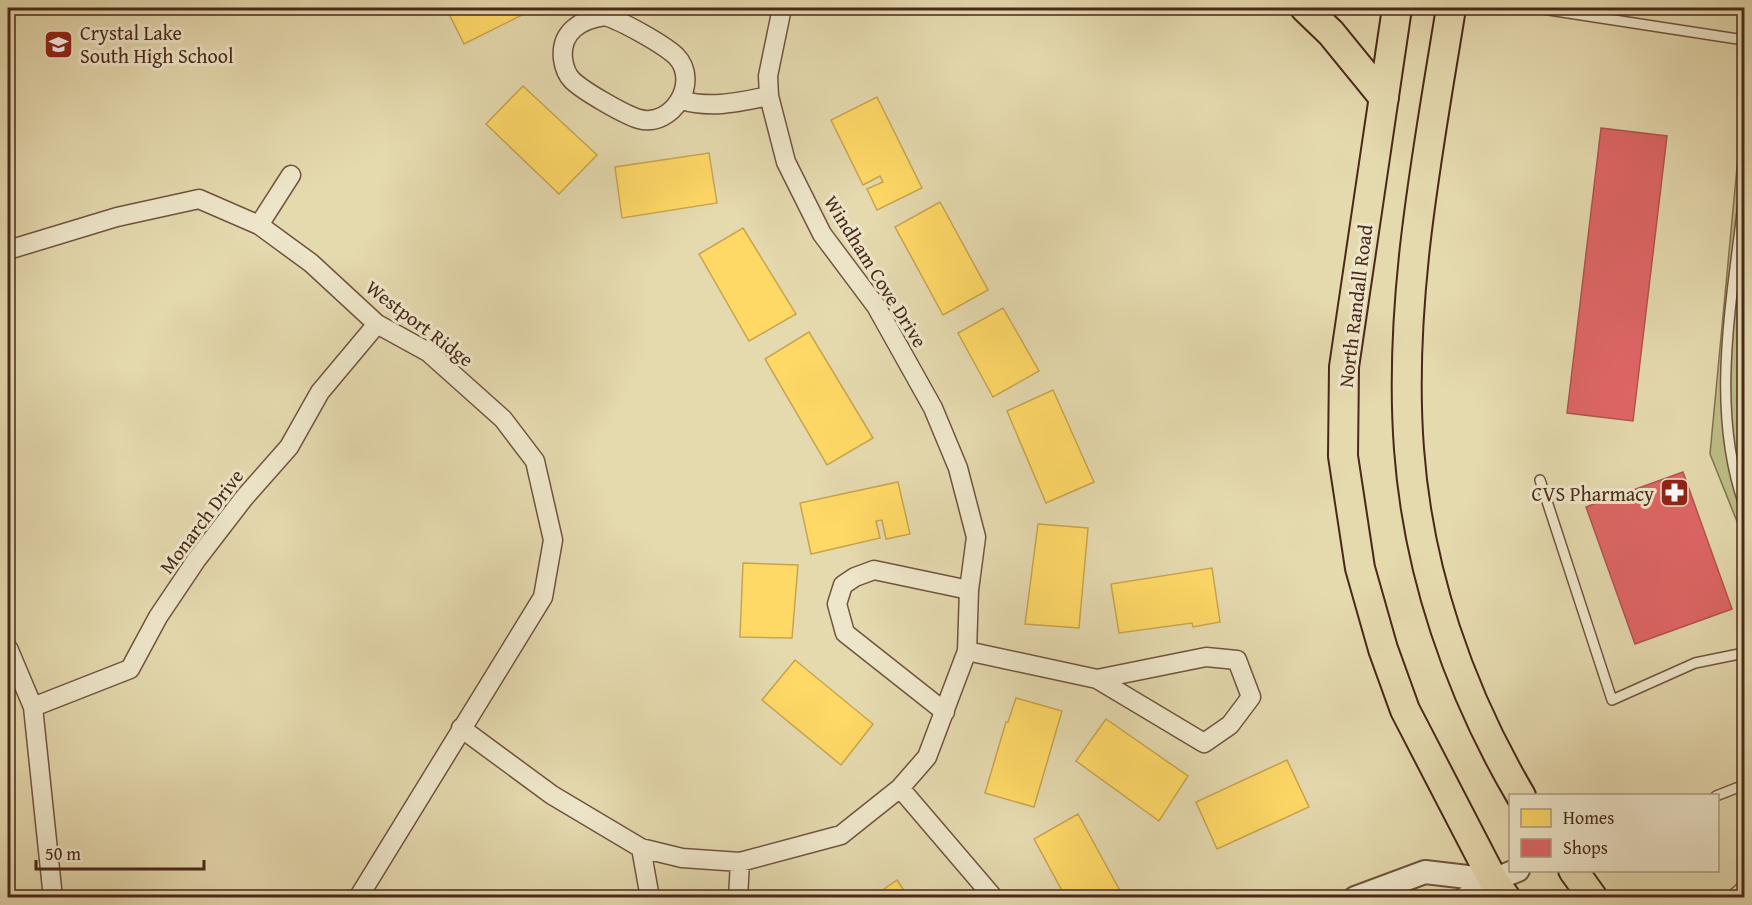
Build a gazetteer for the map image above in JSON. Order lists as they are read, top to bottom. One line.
{"streets":{"main road":["North Randall Road"],"street":["Windham Cove Drive","Westport Ridge","Monarch Drive"]},"crossings":[["Windham Cove Drive","Westport Ridge"],["Westport Ridge","Monarch Drive"]],"places":{"school or university":["Crystal Lake South High School"],"pharmacy":["CVS Pharmacy"]},"legend":["Homes","Shops"],"scale_bar":"50 m"}
